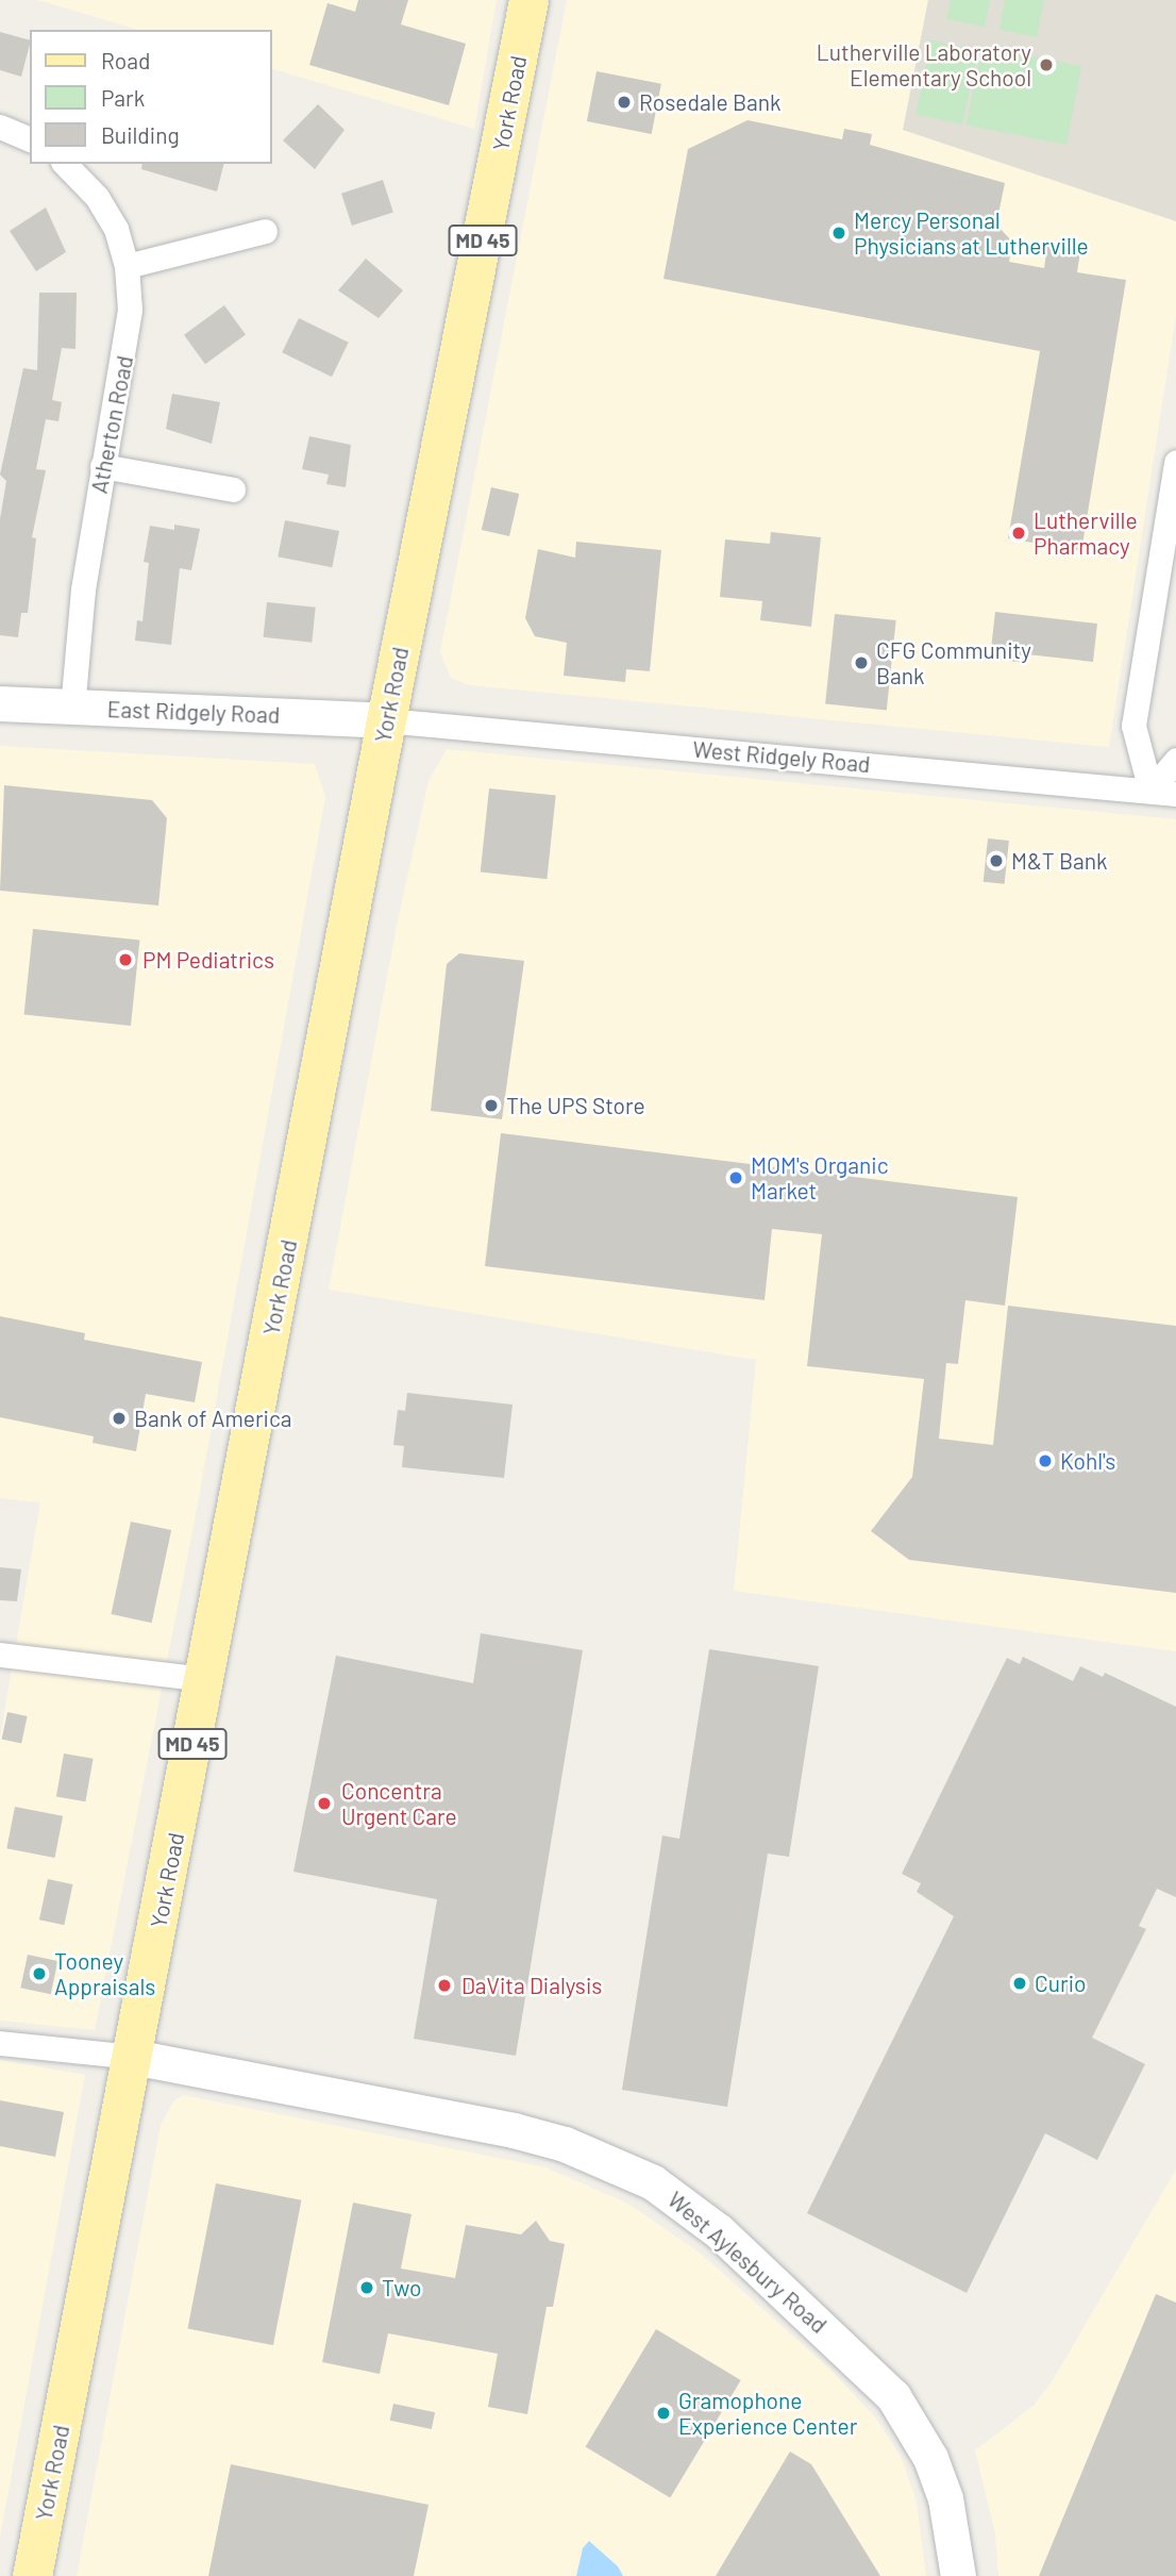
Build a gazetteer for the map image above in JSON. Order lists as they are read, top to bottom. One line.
{"streets":{"main road":["York Road","MD 45"],"street":["Atherton Road","East Ridgely Road","West Ridgely Road","West Aylesbury Road"]},"crossings":[["York Road","East Ridgely Road"],["York Road","West Ridgely Road"],["York Road","West Aylesbury Road"],["Atherton Road","East Ridgely Road"],["East Ridgely Road","West Ridgely Road"]],"places":["Lutherville Laboratory Elementary School","Rosedale Bank","Mercy Personal Physicians at Lutherville","Lutherville Pharmacy","CFG Community Bank","M&T Bank","PM Pediatrics","The UPS Store","MOM's Organic Market","Bank of America","Kohl's","Concentra Urgent Care","Tooney Appraisals","Curio","DaVita Dialysis","Two","Gramophone Experience Center"],"legend":["Road","Park","Building"]}
